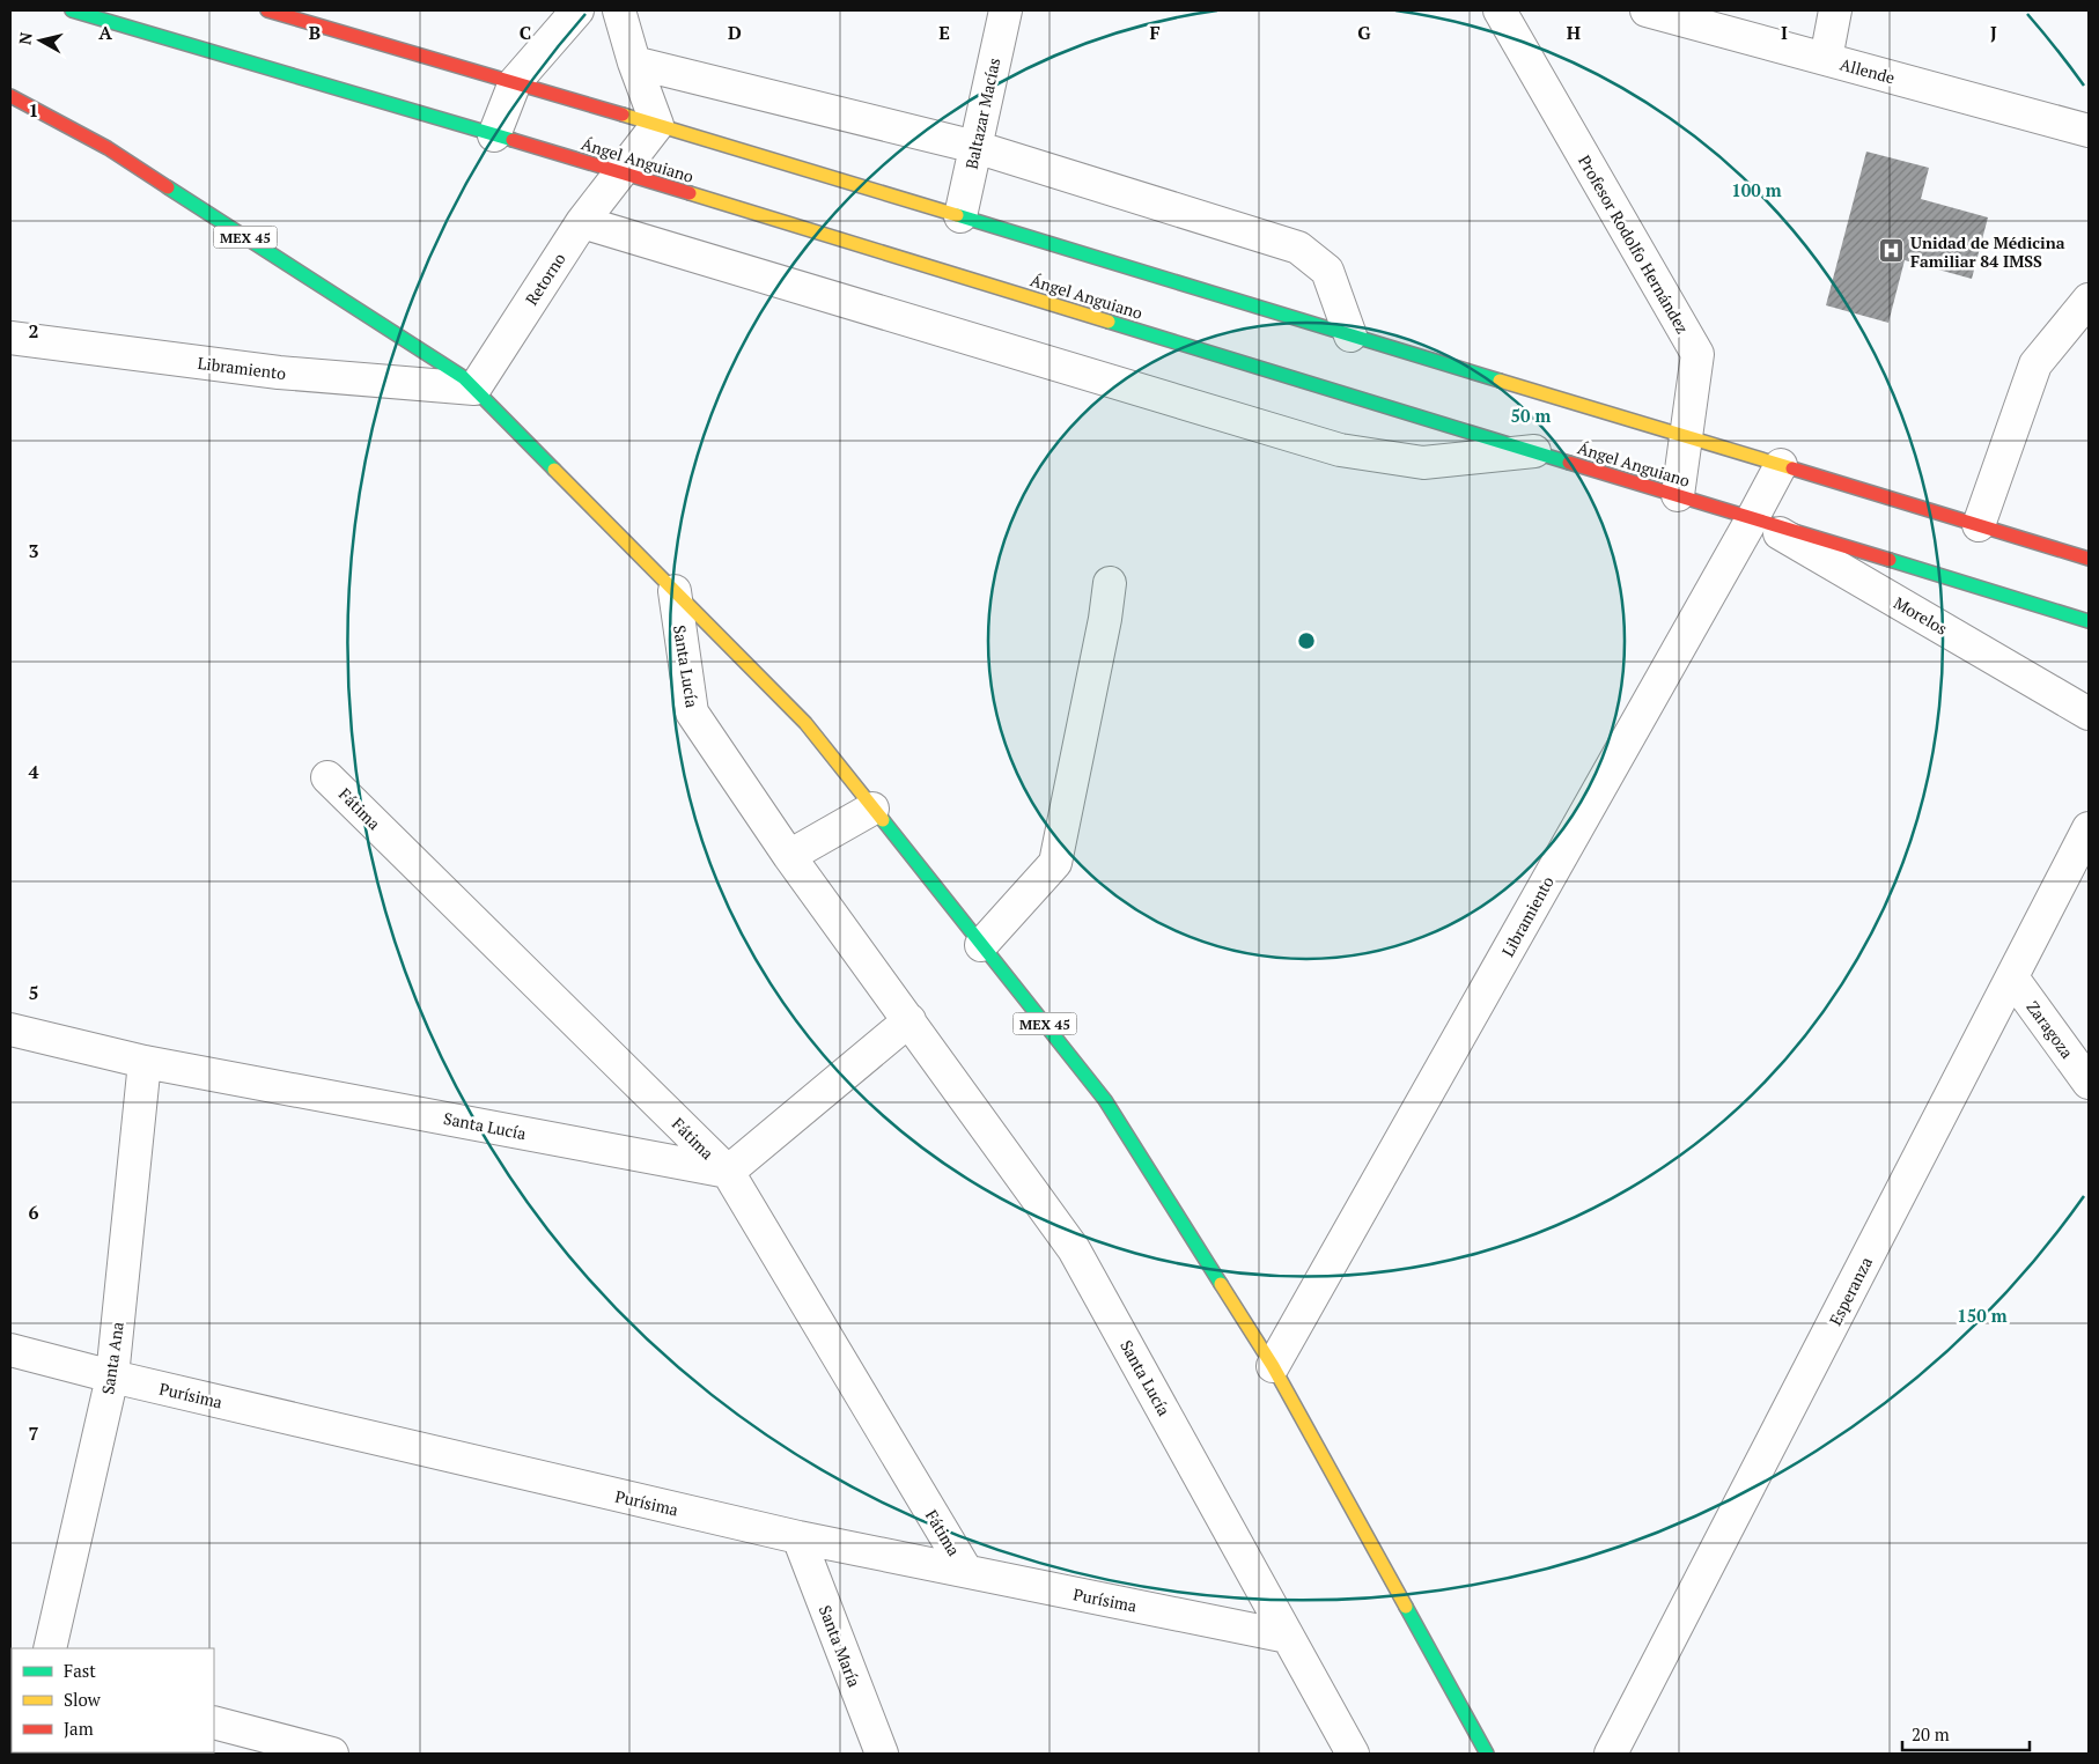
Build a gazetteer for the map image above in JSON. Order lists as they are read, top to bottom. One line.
{"streets":{"street":["Allende","Baltazar Macías","Ángel Anguiano","MEX 45","Profesor Rodolfo Hernández","Retorno","Libramiento","Morelos","Santa Lucía","Fátima","Zaragoza","Esperanza","Santa Ana","Purísima","Santa María"]},"crossings":[["Ángel Anguiano","Profesor Rodolfo Hernández"],["Ángel Anguiano","Retorno"],["Ángel Anguiano","Libramiento"],["Ángel Anguiano","Morelos"],["MEX 45","Retorno"],["MEX 45","Libramiento"],["MEX 45","Santa Lucía"],["Retorno","Libramiento"],["Libramiento","Morelos"],["Santa Lucía","Fátima"],["Santa Lucía","Santa Ana"],["Santa Lucía","Purísima"],["Fátima","Purísima"],["Zaragoza","Esperanza"],["Santa Ana","Purísima"],["Purísima","Santa María"]],"places":{"hospital":["Unidad de Médicina Familiar 84 IMSS"]},"legend":["Fast","Slow","Jam"],"scale_bar":"20 m","north":"left","grid":{"columns":["A","B","C","D","E","F","G","H","I","J"],"rows":["1","2","3","4","5","6","7"]},"rings":["100 m","50 m","150 m"]}
